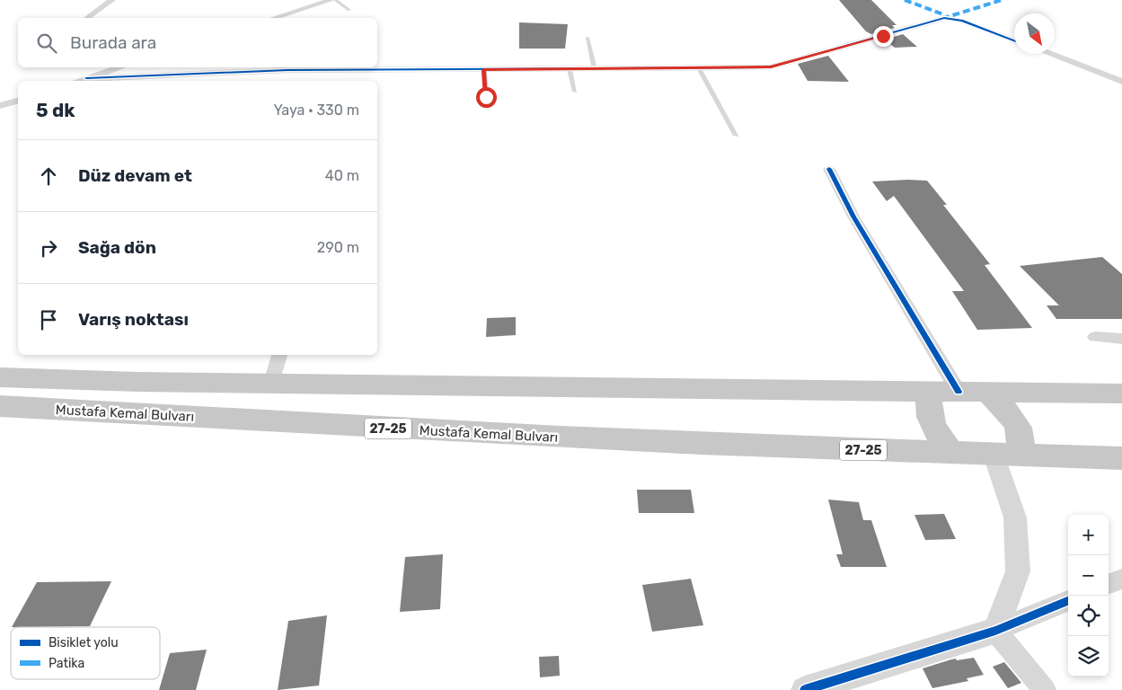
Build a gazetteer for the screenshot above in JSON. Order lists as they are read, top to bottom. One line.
{"streets":{"highway":["Mustafa Kemal Bulvarı","27-25"]},"legend":["Bisiklet yolu","Patika"],"north":"bottom right","page":{"search":"Burada ara","heading":["5 dk","Yaya · 330 m"],"list":[["Düz devam et","40 m"],["Sağa dön","290 m"],"Varış noktası"],"map_buttons":["+","−"]}}
